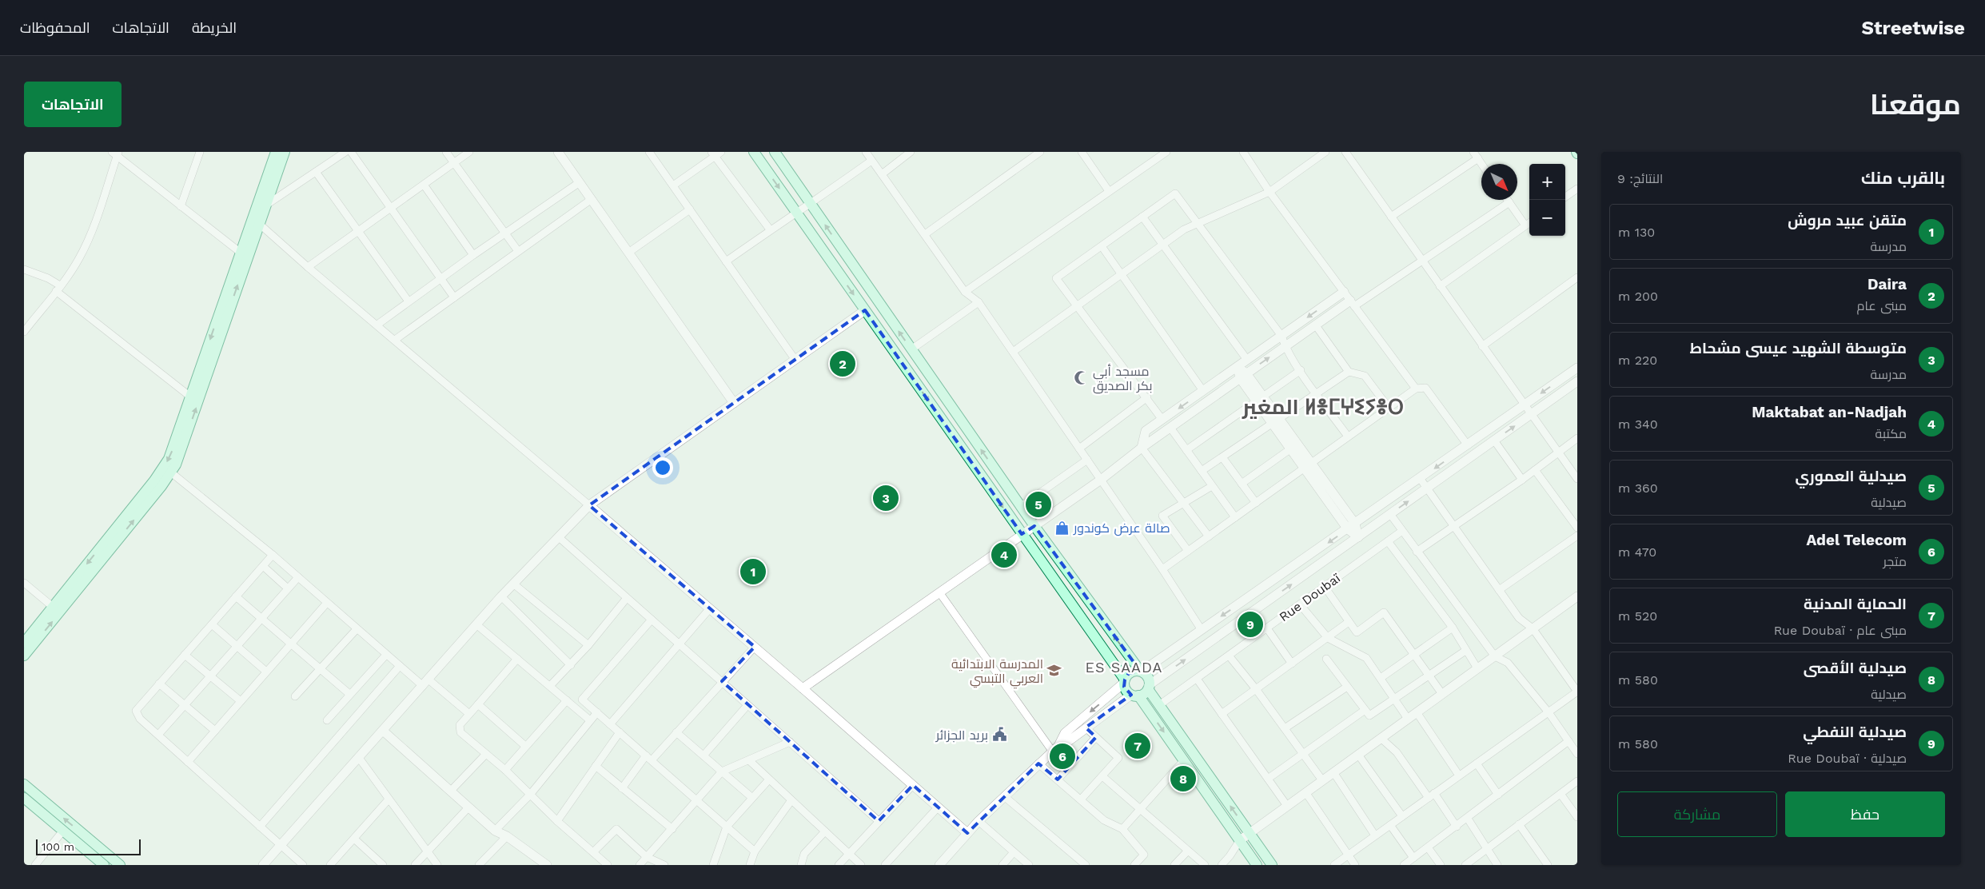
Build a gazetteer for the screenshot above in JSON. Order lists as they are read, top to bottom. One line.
{"streets":{"street":["Rue Doubaï"]},"districts":["المغير ⵍⴻⵎⵖⵉⵢⴻⵔ","ES SAADA"],"places":{"mosque":["مسجد أبي بكر الصديق"],"shop":["صالة عرض كوندور"],"school or university":["المدرسة الابتدائية العربي التبسي"],"public building":["بريد الجزائر"]},"scale_bar":"100 m","north":"bottom right","page":{"header":"Streetwise","nav":["الخريطة","الاتجاهات","المحفوظات"],"title":"موقعنا","buttons":["الاتجاهات",["حفظ","مشاركة"]],"heading":["بالقرب منك","النتائج: 9"],"map_buttons":["+","−"],"list":[{"mark":"1","name":"متقن عبيد مروش","note":"مدرسة","value":"130 m"},{"mark":"2","name":"Daira","note":"مبنى عام","value":"200 m"},{"mark":"3","name":"متوسطة الشهيد عيسى مشحاط","note":"مدرسة","value":"220 m"},{"mark":"4","name":"Maktabat an-Nadjah","note":"مكتبة","value":"340 m"},{"mark":"5","name":"صيدلية العموري","note":"صيدلية","value":"360 m"},{"mark":"6","name":"Adel Telecom","note":"متجر","value":"470 m"},{"mark":"7","name":"الحماية المدنية","note":"مبنى عام · Rue Doubaï","value":"520 m"},{"mark":"8","name":"صيدلية الأقصى","note":"صيدلية","value":"580 m"},{"mark":"9","name":"صيدلية النفطي","note":"صيدلية · Rue Doubaï","value":"580 m"}],"pins":["2","3","5","4","1","9","7","6","8"],"scale":"100 m"}}
